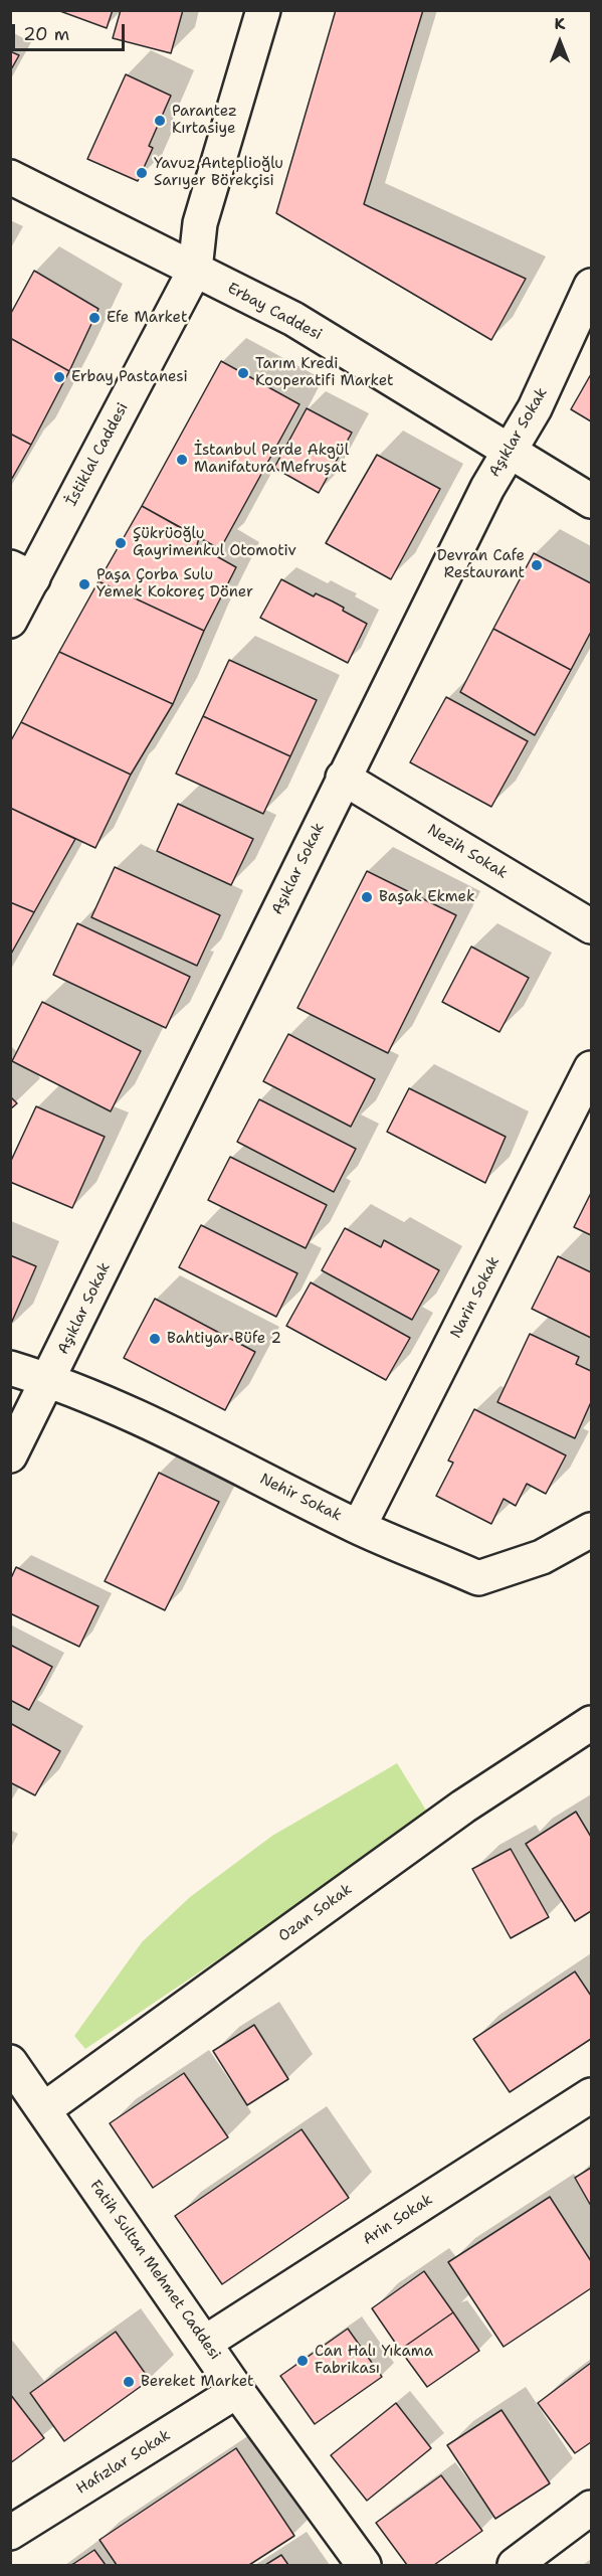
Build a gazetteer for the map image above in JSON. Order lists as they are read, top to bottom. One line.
{"streets":{"street":["Erbay Caddesi","Aşıklar Sokak","İstiklal Caddesi","Nezih Sokak","Narin Sokak","Nehir Sokak","Ozan Sokak","Arin Sokak","Fatih Sultan Mehmet Caddesi","Hafızlar Sokak"]},"crossings":[["Erbay Caddesi","Aşıklar Sokak"],["Erbay Caddesi","İstiklal Caddesi"],["Aşıklar Sokak","Nezih Sokak"],["Aşıklar Sokak","Nehir Sokak"],["Narin Sokak","Nehir Sokak"],["Ozan Sokak","Fatih Sultan Mehmet Caddesi"],["Arin Sokak","Fatih Sultan Mehmet Caddesi"],["Fatih Sultan Mehmet Caddesi","Hafızlar Sokak"]],"places":["Parantez Kırtasiye","Yavuz Anteplioğlu Sarıyer Börekçisi","Efe Market","Tarım Kredi Kooperatifi Market","Erbay Pastanesi","İstanbul Perde Akgül Manifatura Mefruşat","Şükrüoğlu Gayrimenkul Otomotiv","Devran Cafe Restaurant","Paşa Çorba Sulu Yemek Kokoreç Döner","Başak Ekmek","Bahtiyar Büfe 2","Can Halı Yıkama Fabrikası","Bereket Market"],"scale_bar":"20 m","north":"top"}
